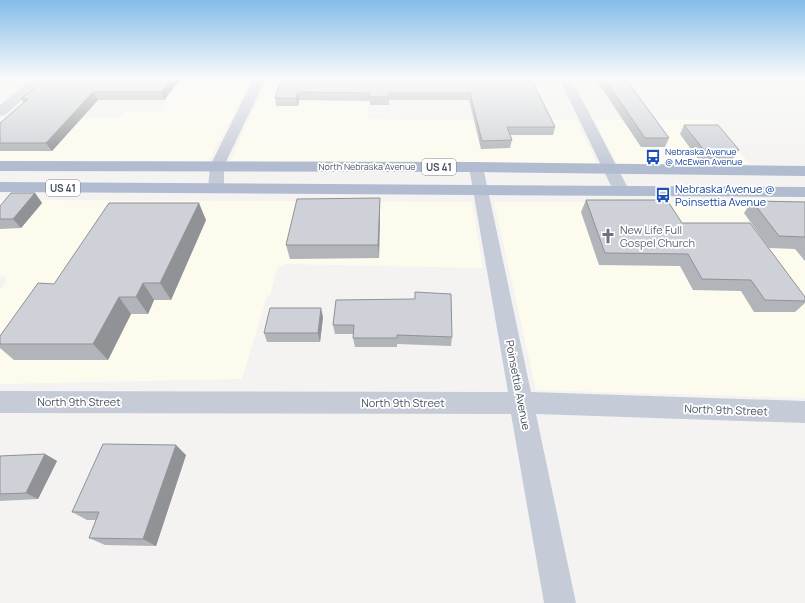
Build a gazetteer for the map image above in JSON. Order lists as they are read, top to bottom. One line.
{"streets":{"main road":["North Nebraska Avenue","US 41"],"street":["Poinsettia Avenue","North 9th Street"]},"crossings":[["North Nebraska Avenue","Poinsettia Avenue"],["Poinsettia Avenue","North 9th Street"]],"places":{"bus stop":["Nebraska Avenue @ McEwen Avenue","Nebraska Avenue @ Poinsettia Avenue"],"church":["New Life Full Gospel Church"]}}
